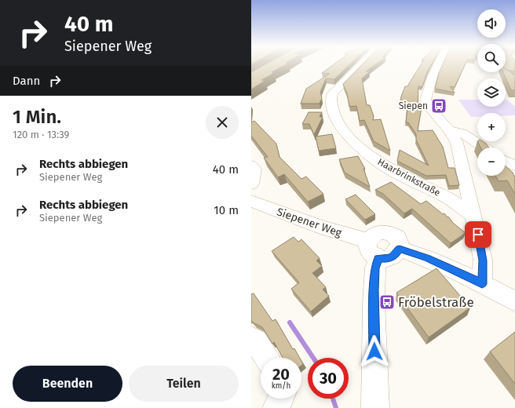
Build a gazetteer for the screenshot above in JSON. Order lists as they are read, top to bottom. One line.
{"streets":{"street":["Haarbrinkstraße","Siepener Weg"]},"places":{"bus stop":["Siepen","Fröbelstraße"]},"page":{"turn":["40 m","Siepener Weg"],"map_buttons":["+","−"],"then":"Dann","heading":["1 Min.","120 m · 13:39"],"list":[{"name":"Rechts abbiegen","note":"Siepener Weg","value":"40 m"},{"name":"Rechts abbiegen","note":"Siepener Weg","value":"10 m"}],"speed":"20 km/h","limit":"30","buttons":["Beenden","Teilen"]}}
